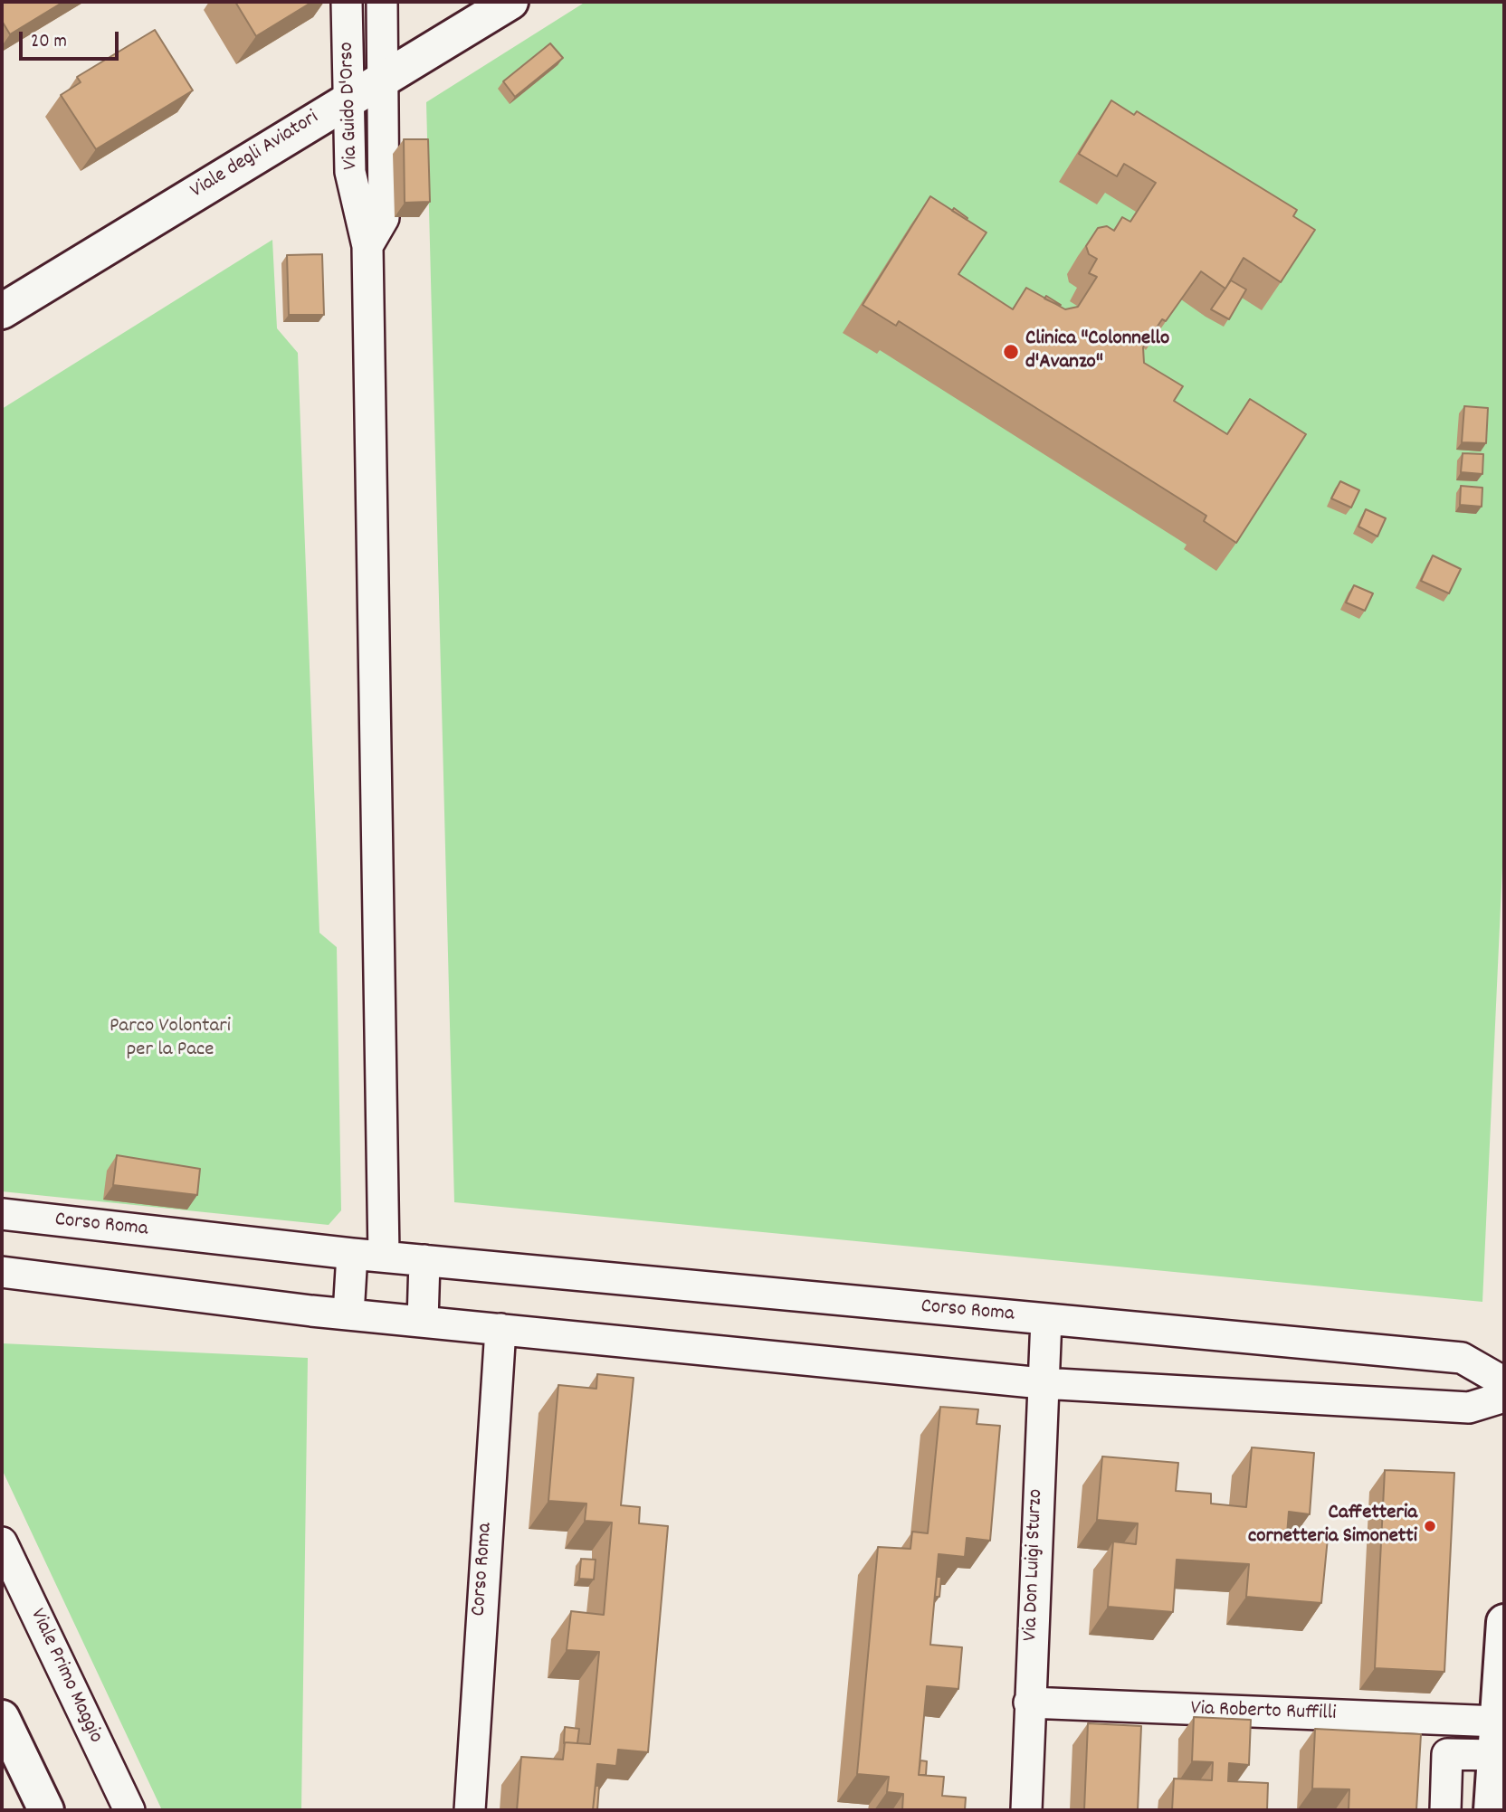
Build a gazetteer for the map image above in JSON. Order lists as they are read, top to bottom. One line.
{"streets":{"main road":["Viale degli Aviatori"],"street":["Via Guido D'Orso","Corso Roma","Via Don Luigi Sturzo","Viale Primo Maggio","Via Roberto Ruffilli"]},"crossings":[["Via Guido D'Orso","Viale degli Aviatori"],["Via Guido D'Orso","Corso Roma"],["Corso Roma","Via Don Luigi Sturzo"],["Via Don Luigi Sturzo","Via Roberto Ruffilli"]],"parks":["Parco Volontari per la Pace"],"places":["Clinica \"Colonnello d'Avanzo\"","Caffetteria cornetteria Simonetti"],"scale_bar":"20 m"}
